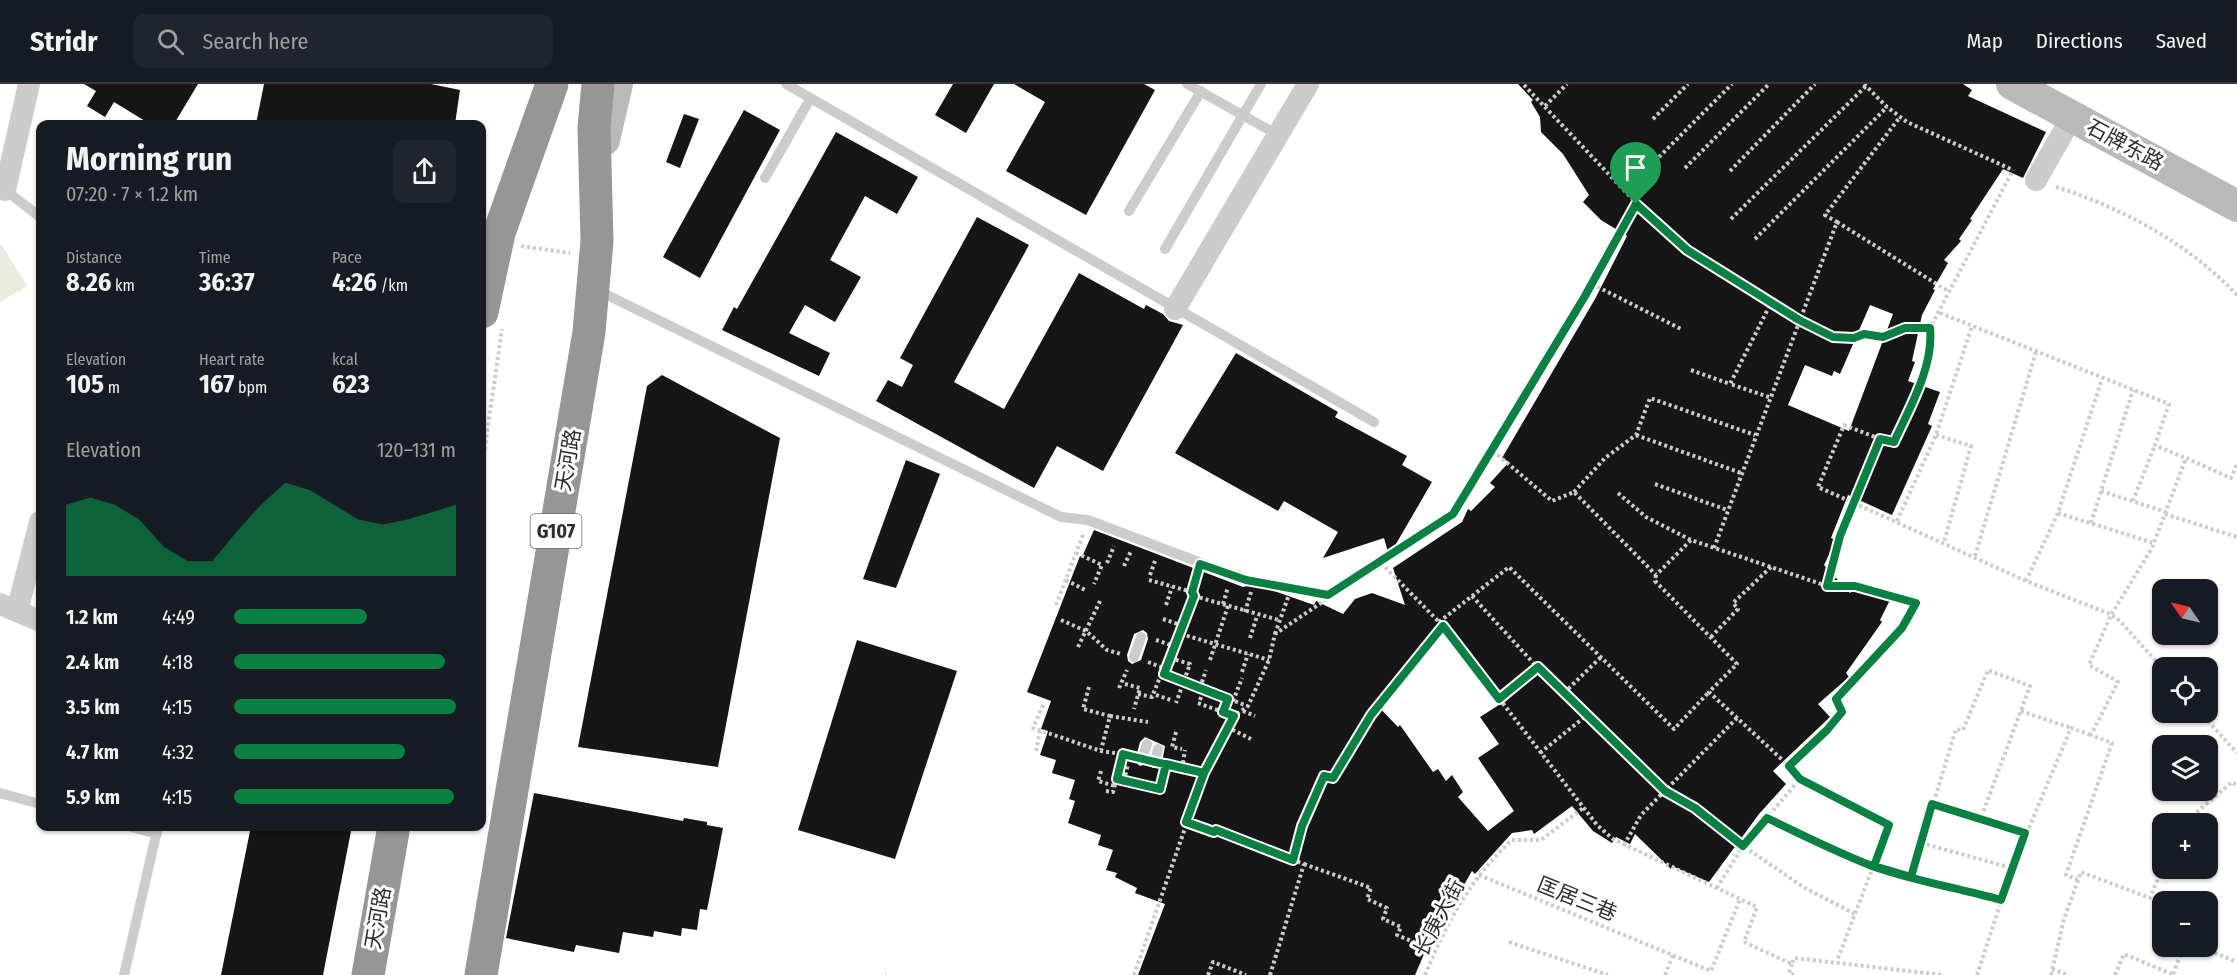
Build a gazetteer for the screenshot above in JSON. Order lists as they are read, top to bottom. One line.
{"streets":{"highway":["天河路","G107"],"street":["石牌东路"],"path":["匡居三巷","长庚大街"]},"crossings":[["匡居三巷","长庚大街"]],"north":"top left","page":{"header":"Stridr","search":"Search here","nav":["Map","Directions","Saved"],"heading":["Morning run","07:20 · 7 × 1.2 km"],"stats":[["Distance","8.26 km"],["Time","36:37"],["Pace","4:26 /km"],["Elevation","105 m"],["Heart rate","167 bpm"],["kcal","623"]],"chart":["Elevation","120–131 m"],"map_buttons":["+","−"],"list":[{"name":"1.2 km","note":"4:49"},{"name":"2.4 km","note":"4:18"},{"name":"3.5 km","note":"4:15"},{"name":"4.7 km","note":"4:32"},{"name":"5.9 km","note":"4:15"}]}}
